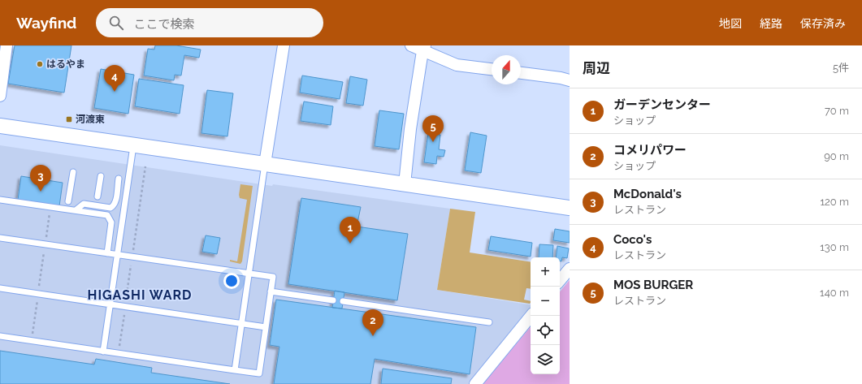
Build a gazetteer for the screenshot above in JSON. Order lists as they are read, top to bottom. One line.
{"districts":["HIGASHI WARD"],"places":{"other":["はるやま"],"transit":["河渡東"]},"north":"top","page":{"header":"Wayfind","search":"ここで検索","nav":["地図","経路","保存済み"],"heading":["周辺","5件"],"pins":["4","5","3","1","2"],"list":[{"mark":"1","name":"ガーデンセンター","note":"ショップ","value":"70 m"},{"mark":"2","name":"コメリパワー","note":"ショップ","value":"90 m"},{"mark":"3","name":"McDonald's","note":"レストラン","value":"120 m"},{"mark":"4","name":"Coco's","note":"レストラン","value":"130 m"},{"mark":"5","name":"MOS BURGER","note":"レストラン","value":"140 m"}],"map_buttons":["+","−"]}}
